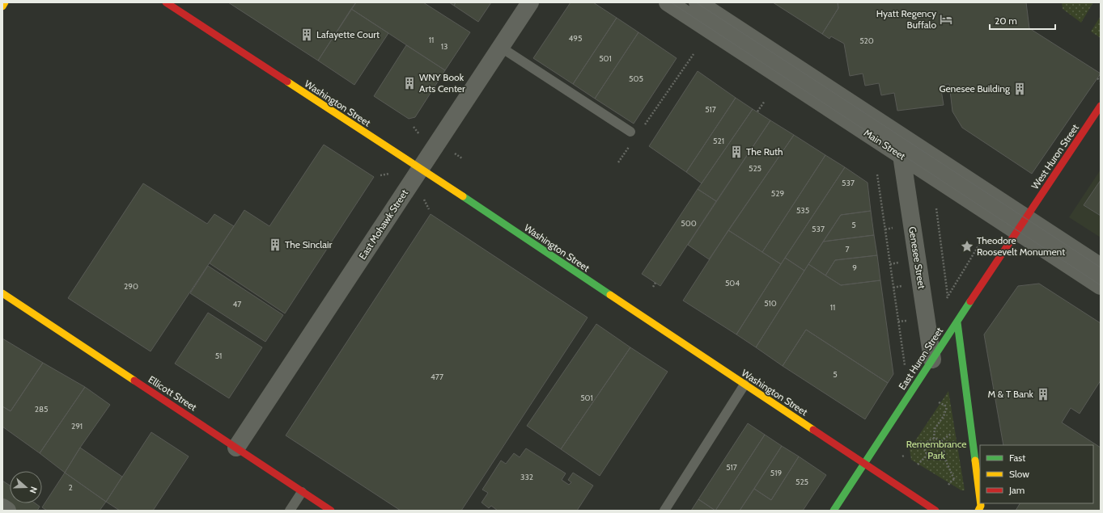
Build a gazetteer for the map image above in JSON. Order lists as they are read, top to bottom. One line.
{"streets":{"street":["Washington Street","Main Street","West Huron Street","East Mohawk Street","Genesee Street","East Huron Street","Ellicott Street"]},"crossings":[["Washington Street","East Mohawk Street"],["Washington Street","East Huron Street"],["Main Street","West Huron Street"],["Main Street","Genesee Street"],["Main Street","East Huron Street"],["West Huron Street","East Huron Street"],["East Mohawk Street","Ellicott Street"],["Genesee Street","East Huron Street"]],"parks":["Remembrance Park"],"places":{"hotel":["Hyatt Regency Buffalo"],"building":["Lafayette Court","WNY Book Arts Center","Genesee Building","The Ruth","The Sinclair","M & T Bank"],"place":["Theodore Roosevelt Monument"]},"house_numbers":["495","11","520","13","501","505","517","521","525","537","529","535","500","5","537","7","9","504","290","510","47","11","51","5","477","501","285","291","517","519","332","525","2"],"legend":["Fast","Slow","Jam"],"scale_bar":"20 m","north":"right"}
